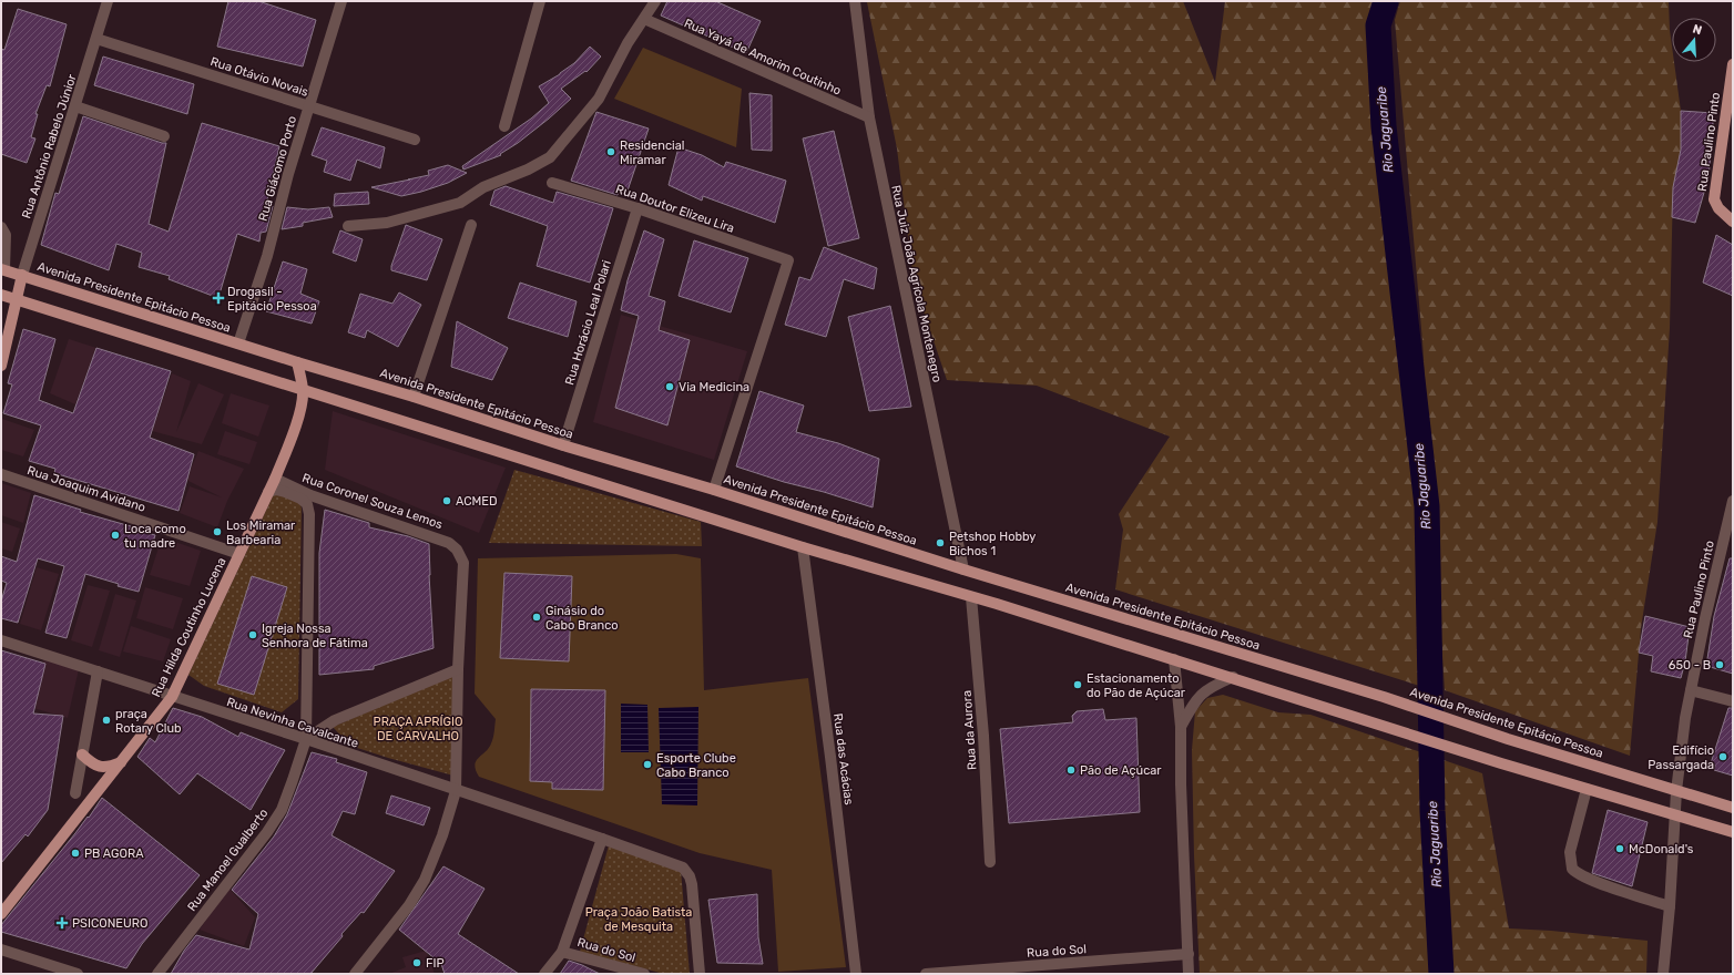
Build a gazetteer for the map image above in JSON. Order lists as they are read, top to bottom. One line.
{"streets":{"main road":["Rua Paulino Pinto","Rua Antônio Rabelo Júnior","Avenida Presidente Epitácio Pessoa","Rua Hilda Coutinho Lucena"],"street":["Rua Yayá de Amorim Coutinho","Rua Otávio Novais","Rua Giácomo Porto","Rua Doutor Elizeu Lira","Rua Juiz João Agrícola Montenegro","Rua Horácio Leal Polari","Rua Joaquim Avidano","Rua Coronel Souza Lemos","Rua Nevinha Cavalcante","Rua da Aurora","Rua das Acácias","Rua Manoel Gualberto","Rua do Sol"]},"crossings":[["Rua Yayá de Amorim Coutinho","Rua Juiz João Agrícola Montenegro"],["Rua Otávio Novais","Rua Antônio Rabelo Júnior"],["Rua Otávio Novais","Rua Giácomo Porto"],["Rua Paulino Pinto","Avenida Presidente Epitácio Pessoa"],["Rua Antônio Rabelo Júnior","Avenida Presidente Epitácio Pessoa"],["Rua Giácomo Porto","Avenida Presidente Epitácio Pessoa"],["Rua Doutor Elizeu Lira","Avenida Presidente Epitácio Pessoa"],["Rua Doutor Elizeu Lira","Rua Horácio Leal Polari"],["Rua Juiz João Agrícola Montenegro","Avenida Presidente Epitácio Pessoa"],["Avenida Presidente Epitácio Pessoa","Rua Horácio Leal Polari"],["Avenida Presidente Epitácio Pessoa","Rua Hilda Coutinho Lucena"],["Rua Joaquim Avidano","Rua Hilda Coutinho Lucena"],["Rua Coronel Souza Lemos","Rua Hilda Coutinho Lucena"],["Rua Coronel Souza Lemos","Rua Nevinha Cavalcante"],["Rua Hilda Coutinho Lucena","Rua Nevinha Cavalcante"],["Rua Nevinha Cavalcante","Rua Manoel Gualberto"]],"water":["Rio Jaguaribe"],"parks":["PRAÇA APRÍGIO DE CARVALHO","Praça João Batista de Mesquita"],"places":{"other":["Residencial Miramar","Via Medicina","ACMED","Los Miramar Barbearia","Loca como tu madre","Petshop Hobby Bichos 1","Ginásio do Cabo Branco","Igreja Nossa Senhora de Fátima","650 - B","Estacionamento do Pão de Açúcar","praça Rotary Club","Edifício Passargada","Esporte Clube Cabo Branco","Pão de Açúcar","McDonald's","PB AGORA","FIP"],"health":["Drogasil - Epitácio Pessoa","PSICONEURO"]},"north":"top"}
